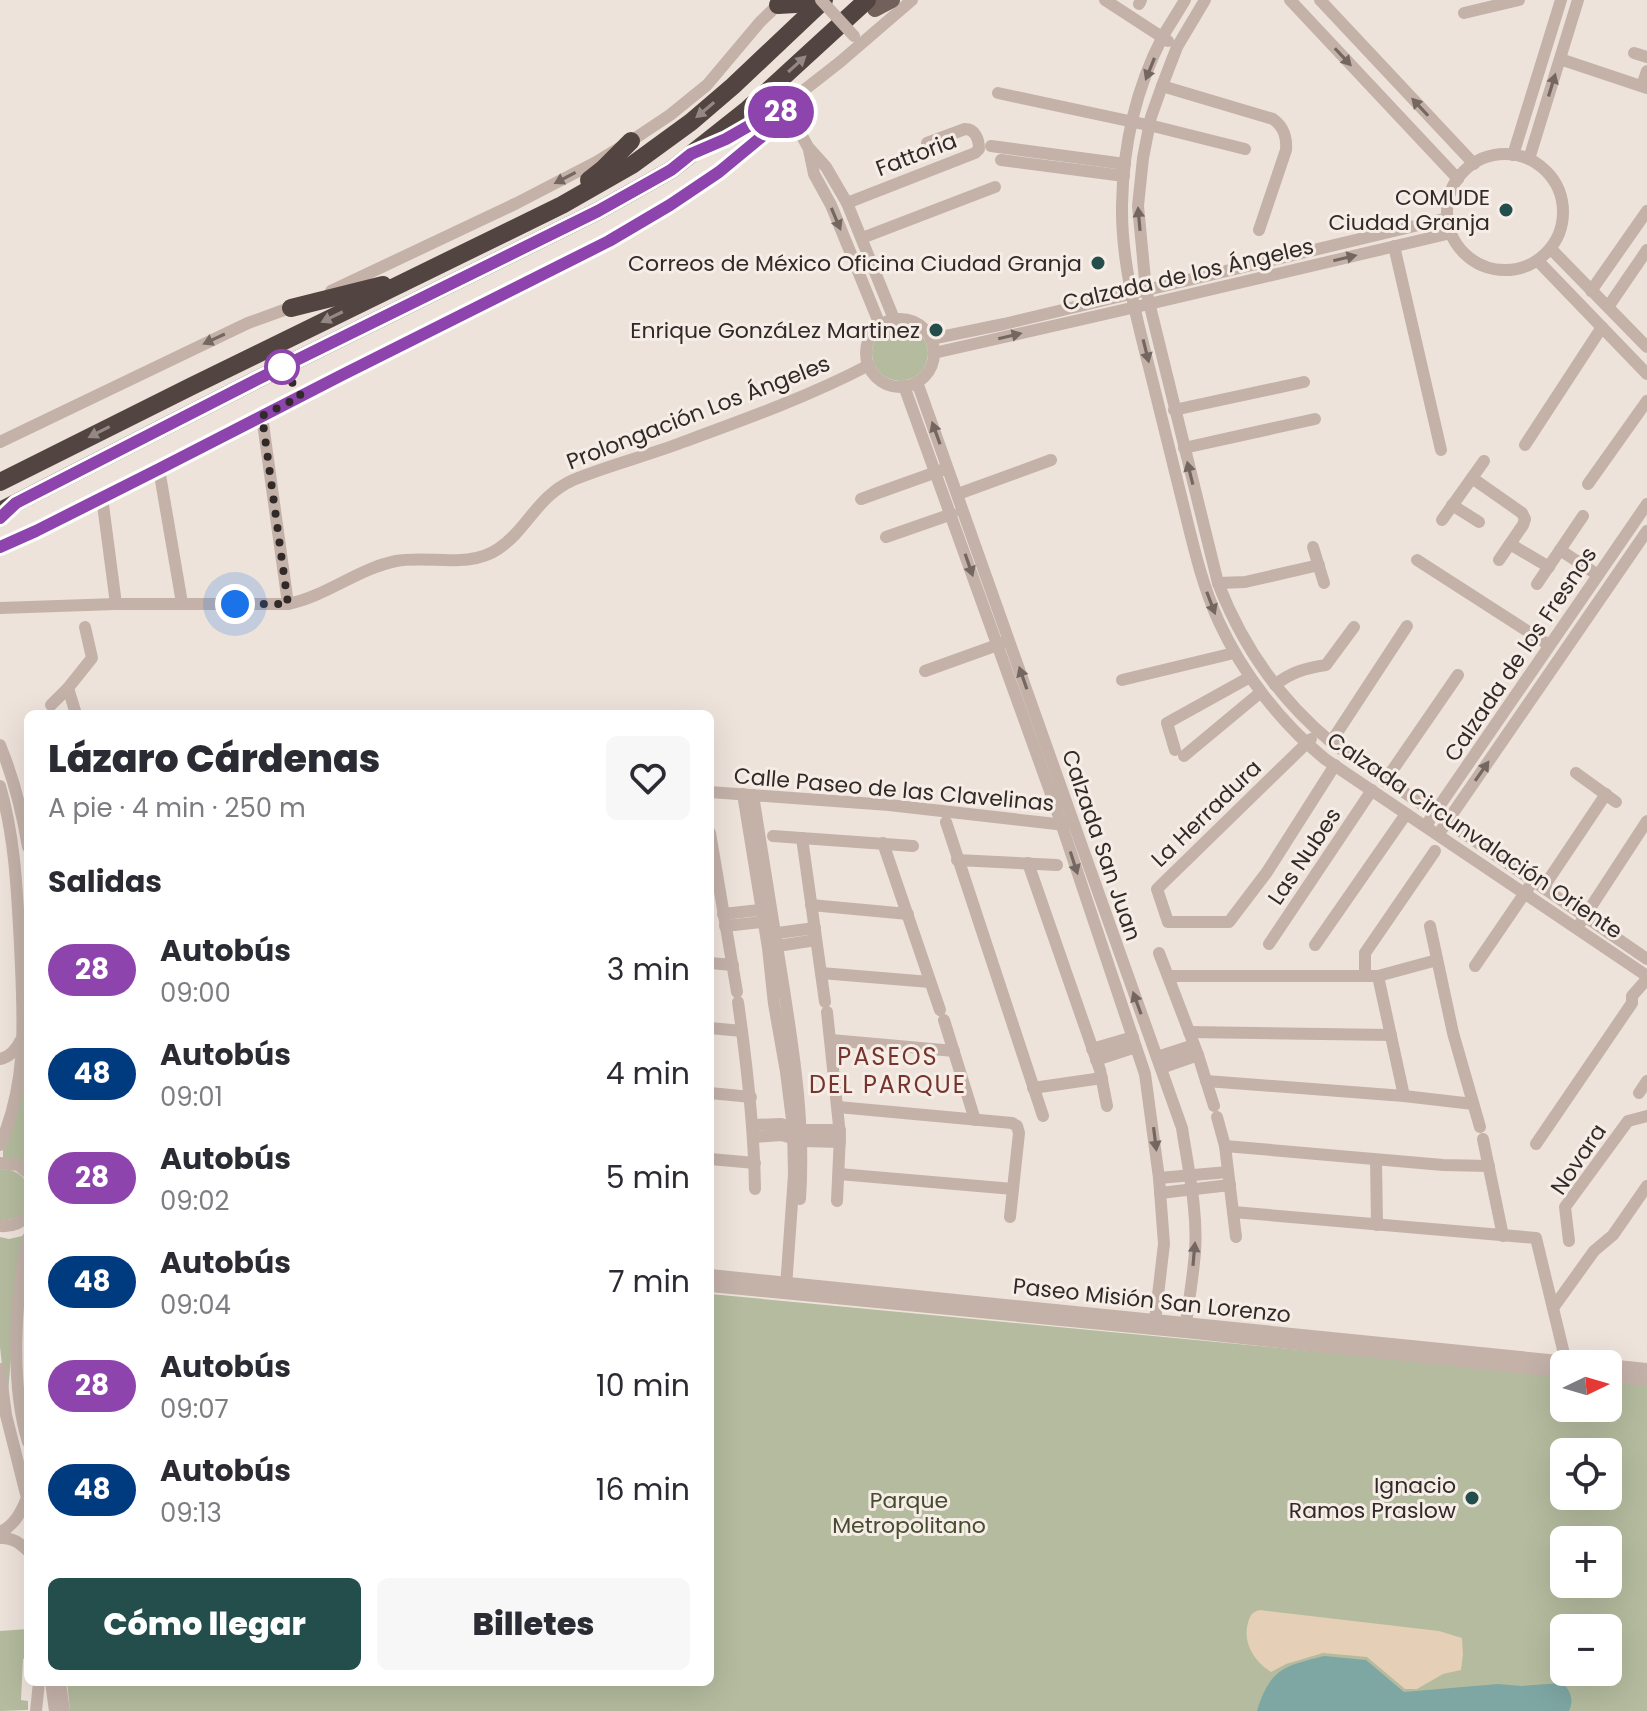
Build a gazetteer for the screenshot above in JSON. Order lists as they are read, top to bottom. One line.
{"streets":{"street":["Fattoria","Calzada de los Ángeles","Prolongación Los Ángeles","Calzada de los Fresnos","Calle Paseo de las Clavelinas","La Herradura","Calzada Circunvalación Oriente","Calzada San Juan","Las Nubes","Novara","Paseo Misión San Lorenzo"]},"crossings":[["Calzada de los Ángeles","Prolongación Los Ángeles"],["Calzada de los Ángeles","Calzada Circunvalación Oriente"],["Calzada de los Ángeles","Calzada San Juan"],["Prolongación Los Ángeles","Calzada San Juan"],["Calzada de los Fresnos","Calzada Circunvalación Oriente"],["Calle Paseo de las Clavelinas","Calzada San Juan"],["La Herradura","Calzada Circunvalación Oriente"],["Calzada Circunvalación Oriente","Las Nubes"],["Calzada San Juan","Paseo Misión San Lorenzo"]],"districts":["PASEOS DEL PARQUE"],"parks":["Parque Metropolitano"],"places":["COMUDE Ciudad Granja","Correos de México Oficina Ciudad Granja","Enrique GonzáLez Martinez","Ignacio Ramos Praslow"],"lines":["bus line 28"],"north":"right","page":{"on_map":"28","heading":[["Lázaro Cárdenas","A pie · 4 min · 250 m"],"Salidas"],"list":[{"mark":"28","name":"Autobús","note":"09:00","value":"3 min"},{"mark":"48","name":"Autobús","note":"09:01","value":"4 min"},{"mark":"28","name":"Autobús","note":"09:02","value":"5 min"},{"mark":"48","name":"Autobús","note":"09:04","value":"7 min"},{"mark":"28","name":"Autobús","note":"09:07","value":"10 min"},{"mark":"48","name":"Autobús","note":"09:13","value":"16 min"}],"map_buttons":["+","−"],"buttons":["Cómo llegar","Billetes"]}}
